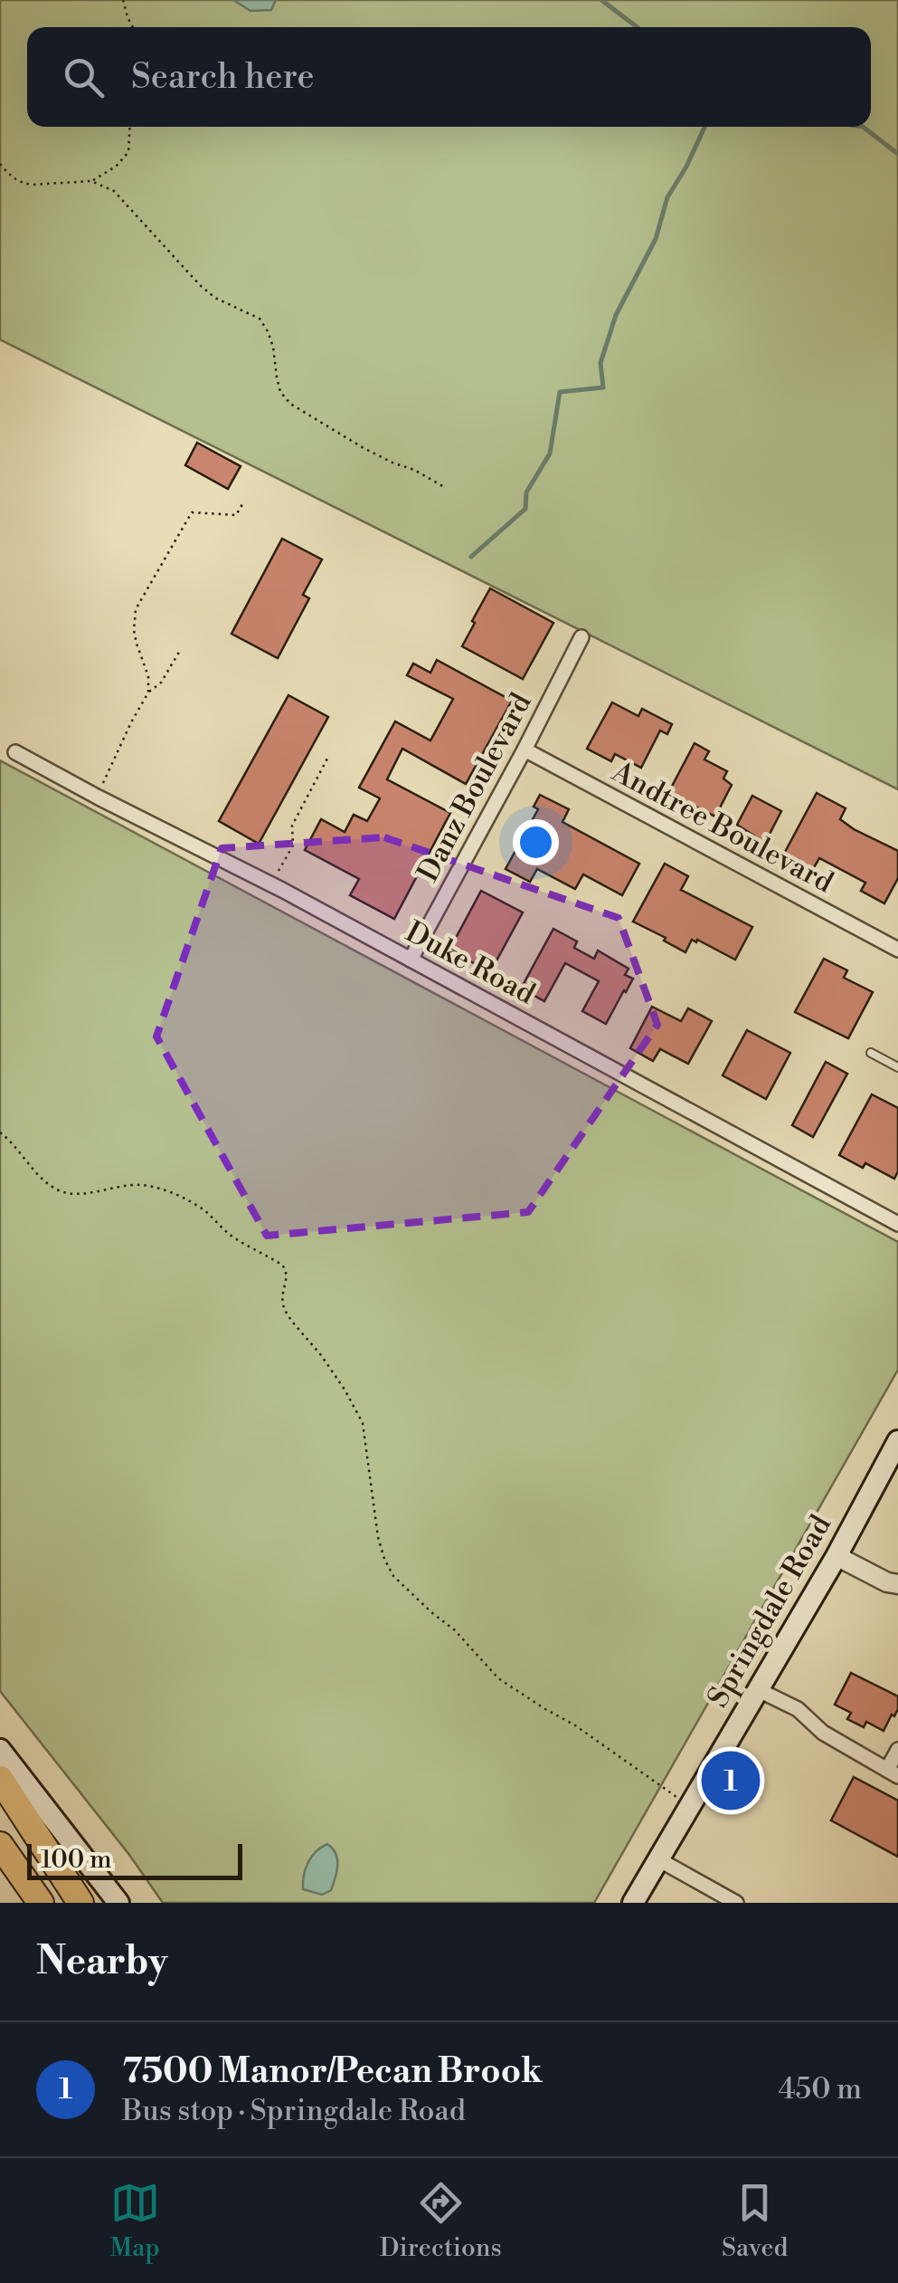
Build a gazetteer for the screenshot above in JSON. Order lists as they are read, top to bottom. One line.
{"streets":{"main road":["Springdale Road"],"street":["Danz Boulevard","Andtree Boulevard","Duke Road"]},"crossings":[["Danz Boulevard","Andtree Boulevard"],["Danz Boulevard","Duke Road"]],"scale_bar":"100 m","page":{"search":"Search here","pins":"1","scale":"100 m","heading":"Nearby","list":[{"mark":"1","name":"7500 Manor/Pecan Brook","note":"Bus stop · Springdale Road","value":"450 m"}],"nav":["Map","Directions","Saved"]}}
